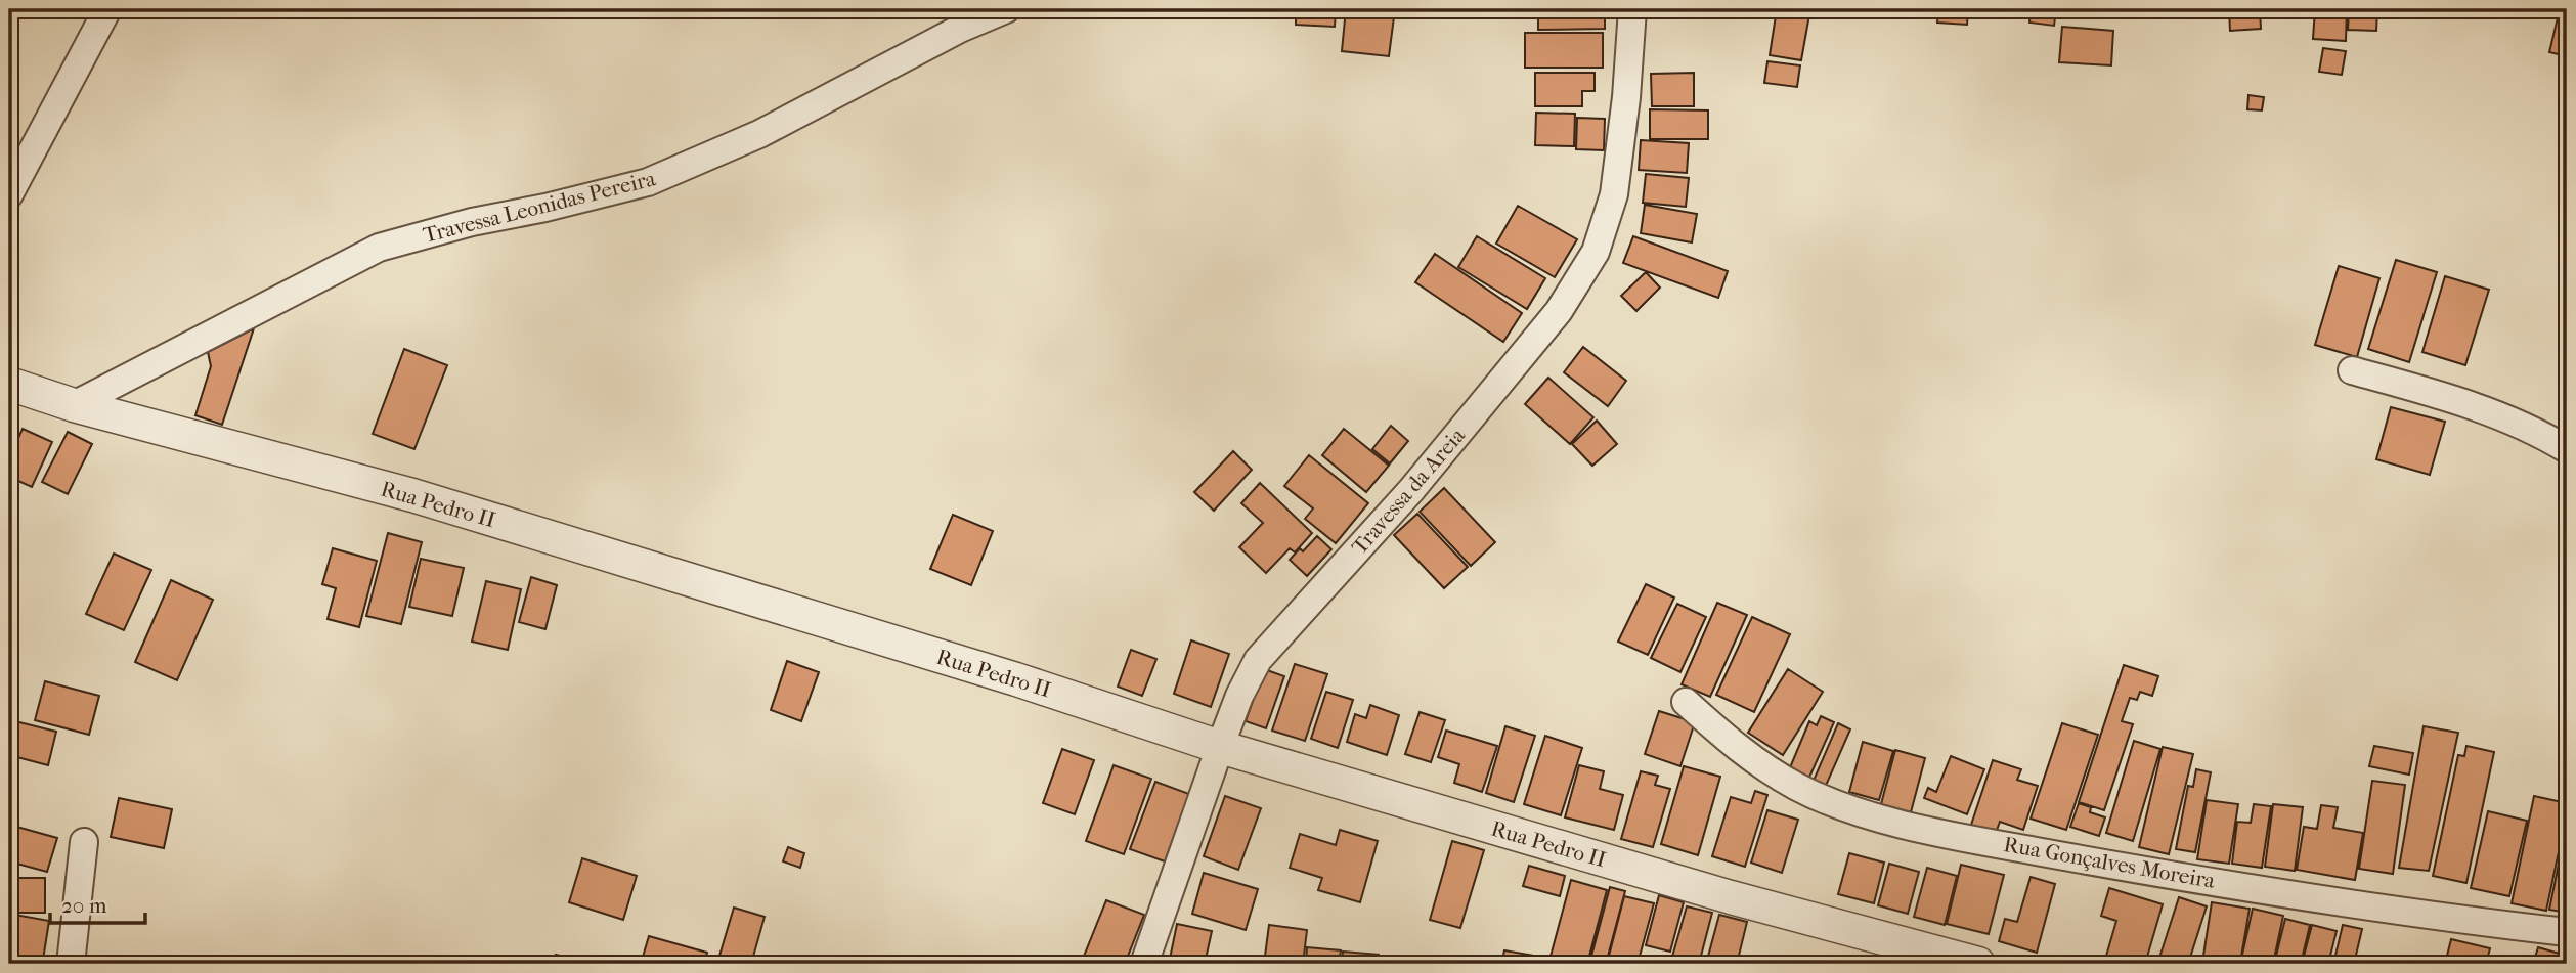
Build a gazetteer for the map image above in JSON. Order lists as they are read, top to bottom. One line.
{"streets":{"street":["Travessa Leonidas Pereira","Travessa da Areia","Rua Pedro II","Rua Gonçalves Moreira"]},"crossings":[["Travessa Leonidas Pereira","Rua Pedro II"],["Travessa da Areia","Rua Pedro II"]],"scale_bar":"20 m"}
